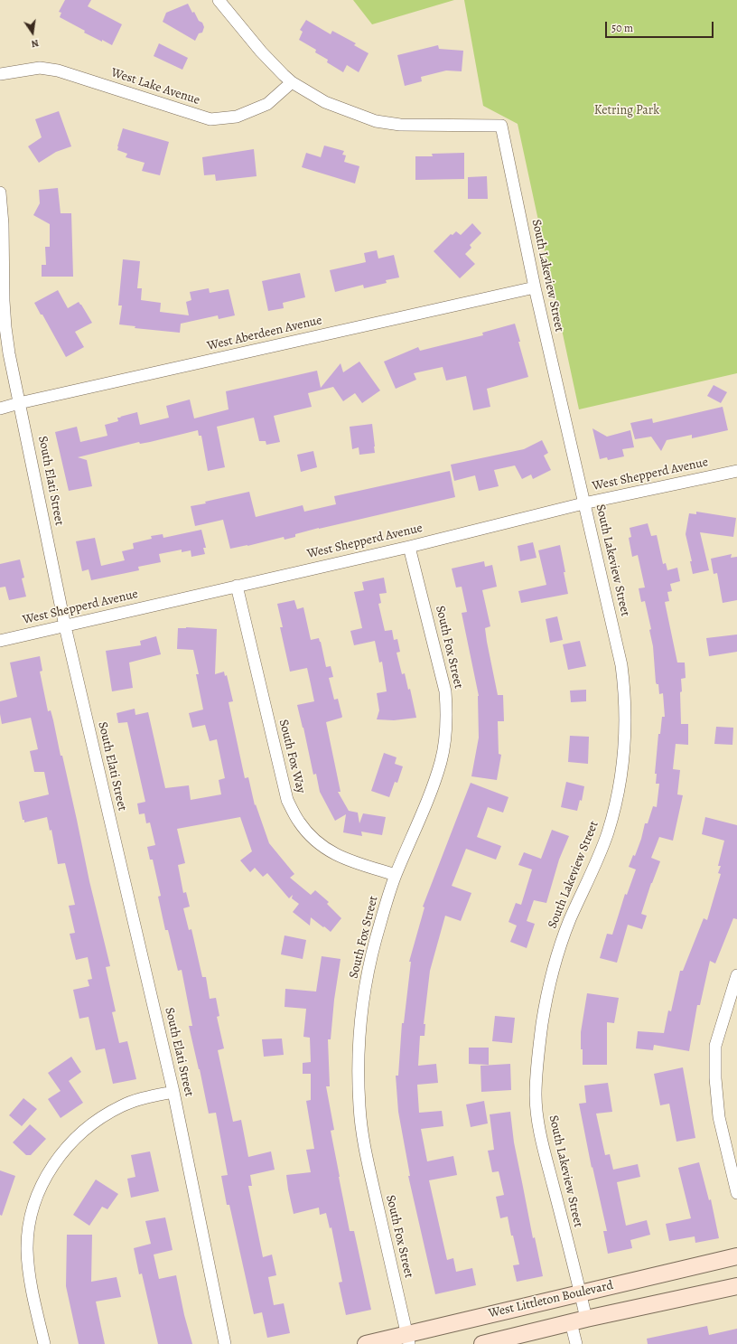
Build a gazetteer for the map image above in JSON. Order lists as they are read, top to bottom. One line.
{"streets":{"main road":["West Littleton Boulevard"],"street":["West Lake Avenue","South Lakeview Street","West Aberdeen Avenue","West Shepperd Avenue","South Elati Street","South Fox Street","South Fox Way"]},"crossings":[["West Lake Avenue","South Lakeview Street"],["South Lakeview Street","West Aberdeen Avenue"],["South Lakeview Street","West Shepperd Avenue"],["South Lakeview Street","West Littleton Boulevard"],["West Aberdeen Avenue","South Elati Street"],["West Shepperd Avenue","South Elati Street"],["West Shepperd Avenue","South Fox Street"],["West Shepperd Avenue","South Fox Way"],["South Fox Street","South Fox Way"],["South Fox Street","West Littleton Boulevard"]],"parks":["Ketring Park"],"scale_bar":"50 m","north":"bottom"}
